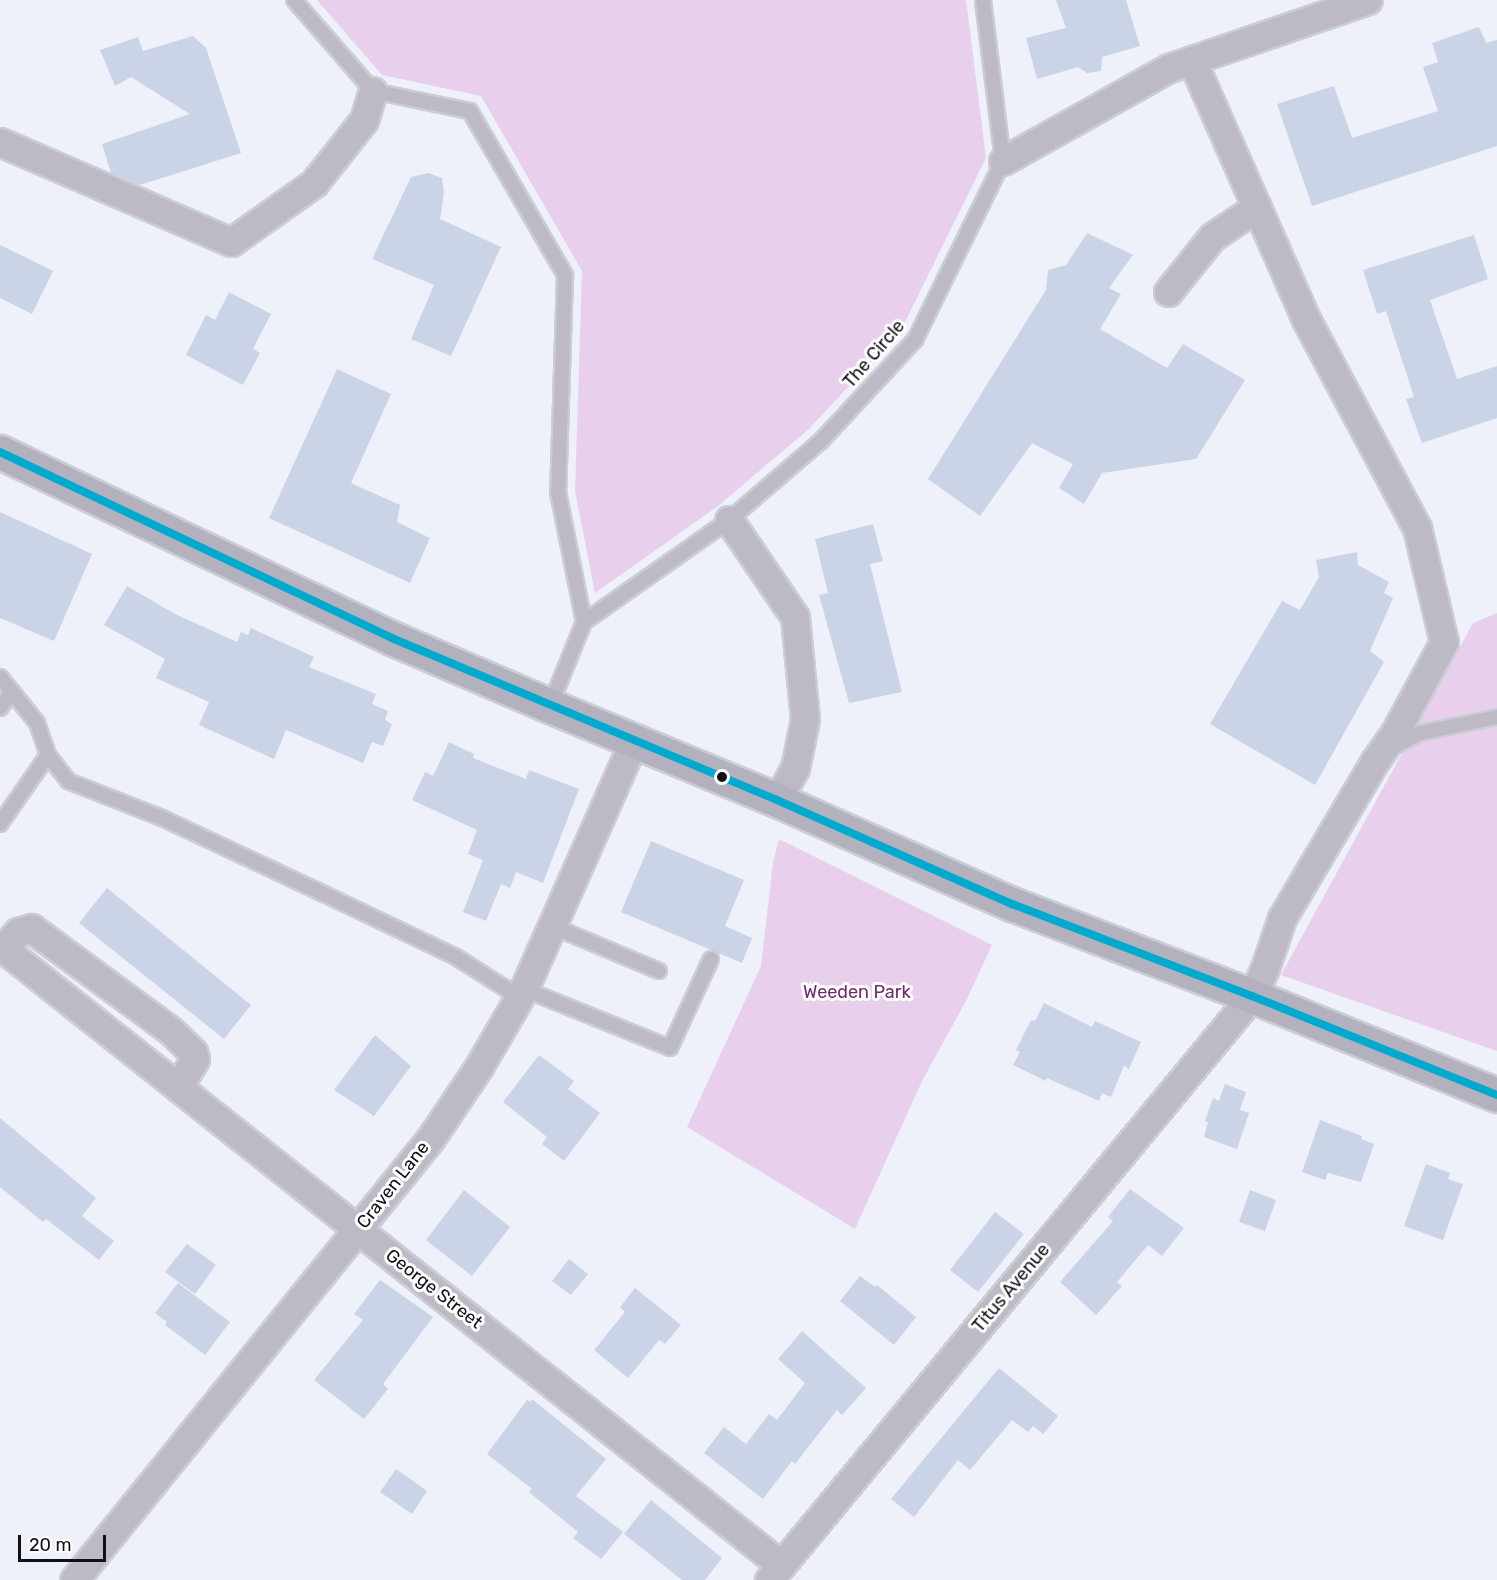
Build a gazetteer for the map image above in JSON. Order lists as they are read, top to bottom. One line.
{"streets":{"street":["Craven Lane","Titus Avenue","George Street"],"lane":["The Circle"]},"crossings":[["Craven Lane","George Street"],["Titus Avenue","George Street"]],"parks":["Weeden Park"],"scale_bar":"20 m"}
